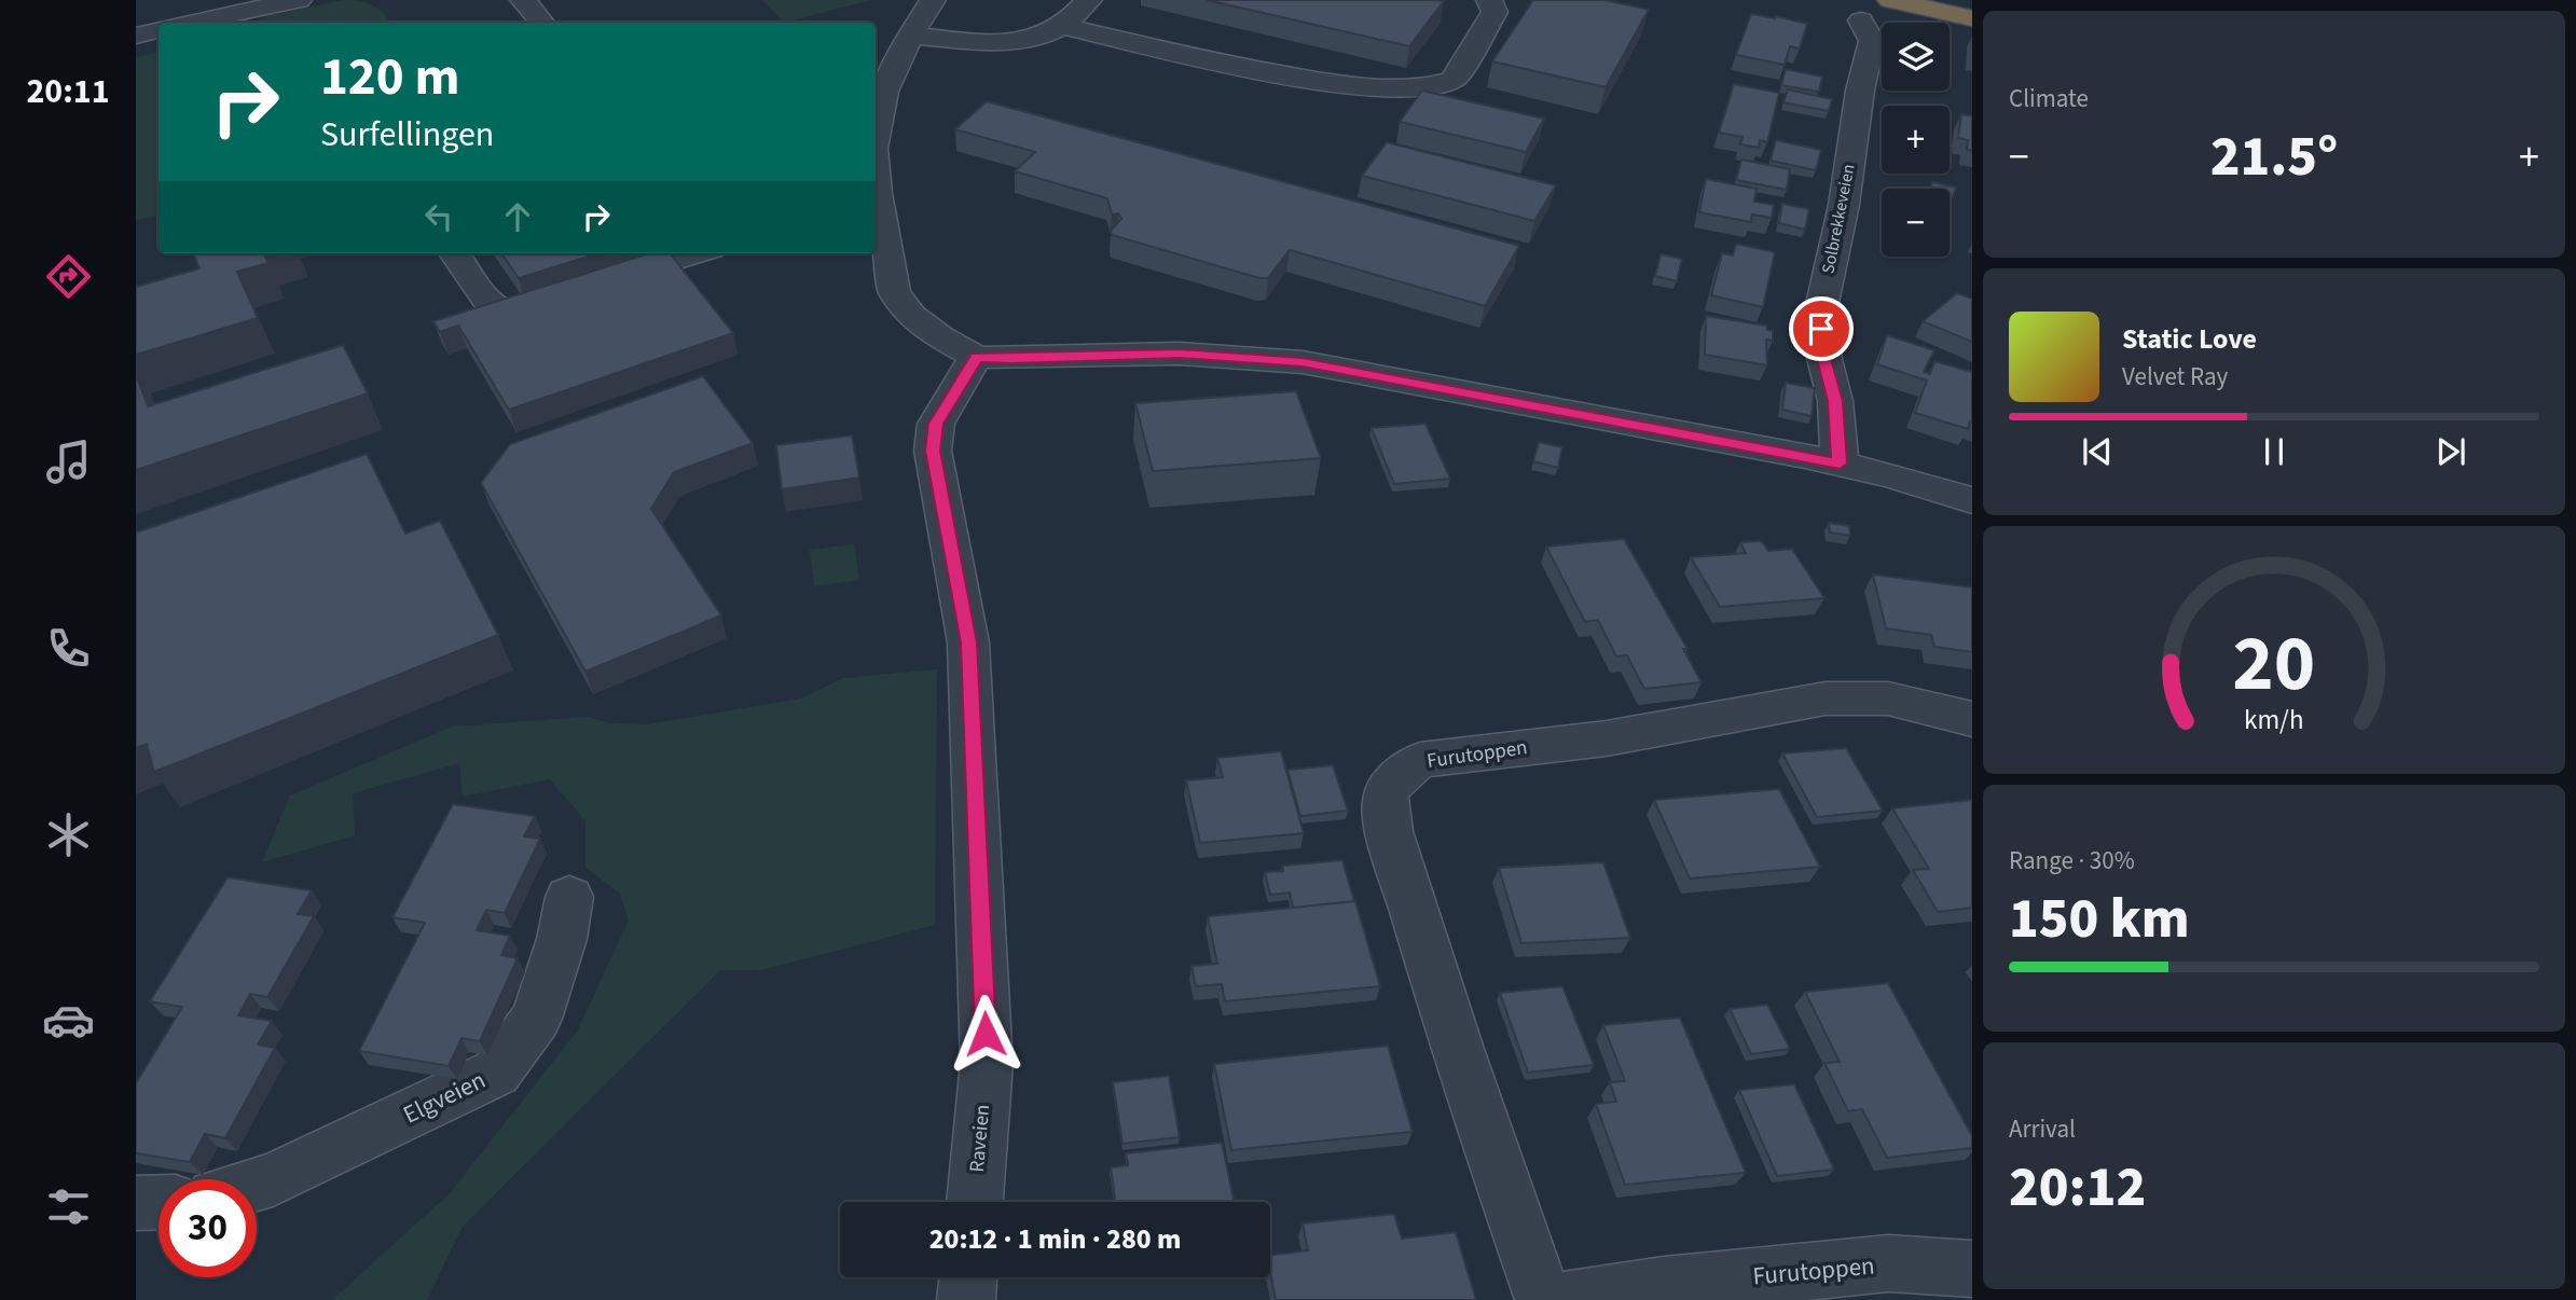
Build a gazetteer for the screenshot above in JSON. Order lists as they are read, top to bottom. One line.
{"streets":{"street":["Solbrekkeveien","Furutoppen","Elgveien","Raveien"]},"page":{"tabs":"20:11","tile":["Climate",["Range · 30%","150 km"],["Arrival","20:12"]],"map_buttons":["+","−"],"turn":["120 m","Surfellingen"],"heat":["−","21.5°","+"],"song":["Static Love","Velvet Ray"],"limit":"30","trip":"20:12 · 1 min · 280 m","gauge":["20","km/h"]}}
